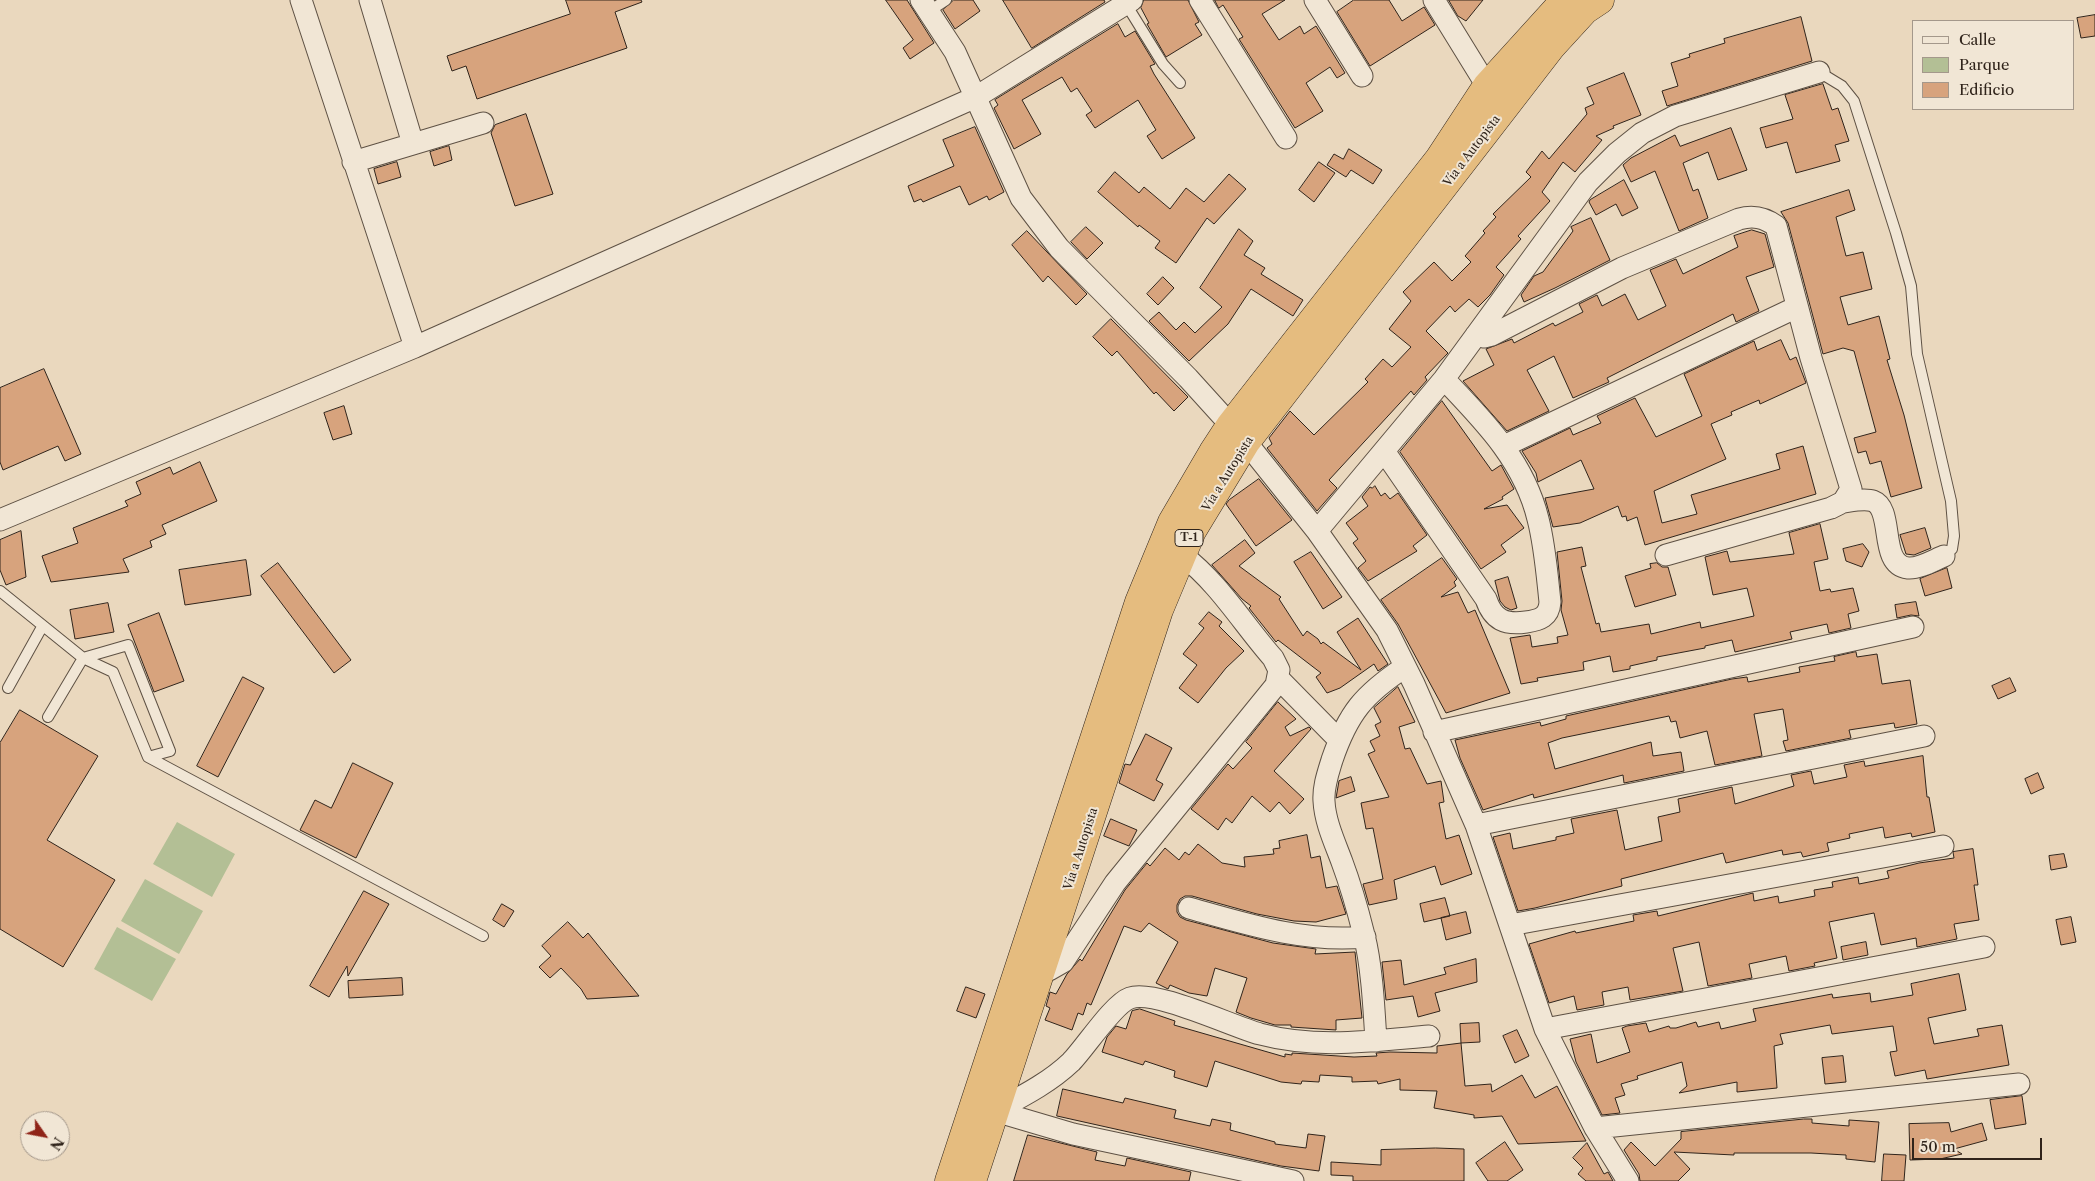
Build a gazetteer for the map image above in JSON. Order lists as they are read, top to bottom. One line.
{"streets":{"highway":["Vía a Autopista","T-1"]},"legend":["Calle","Parque","Edificio"],"scale_bar":"50 m","north":"bottom right"}
